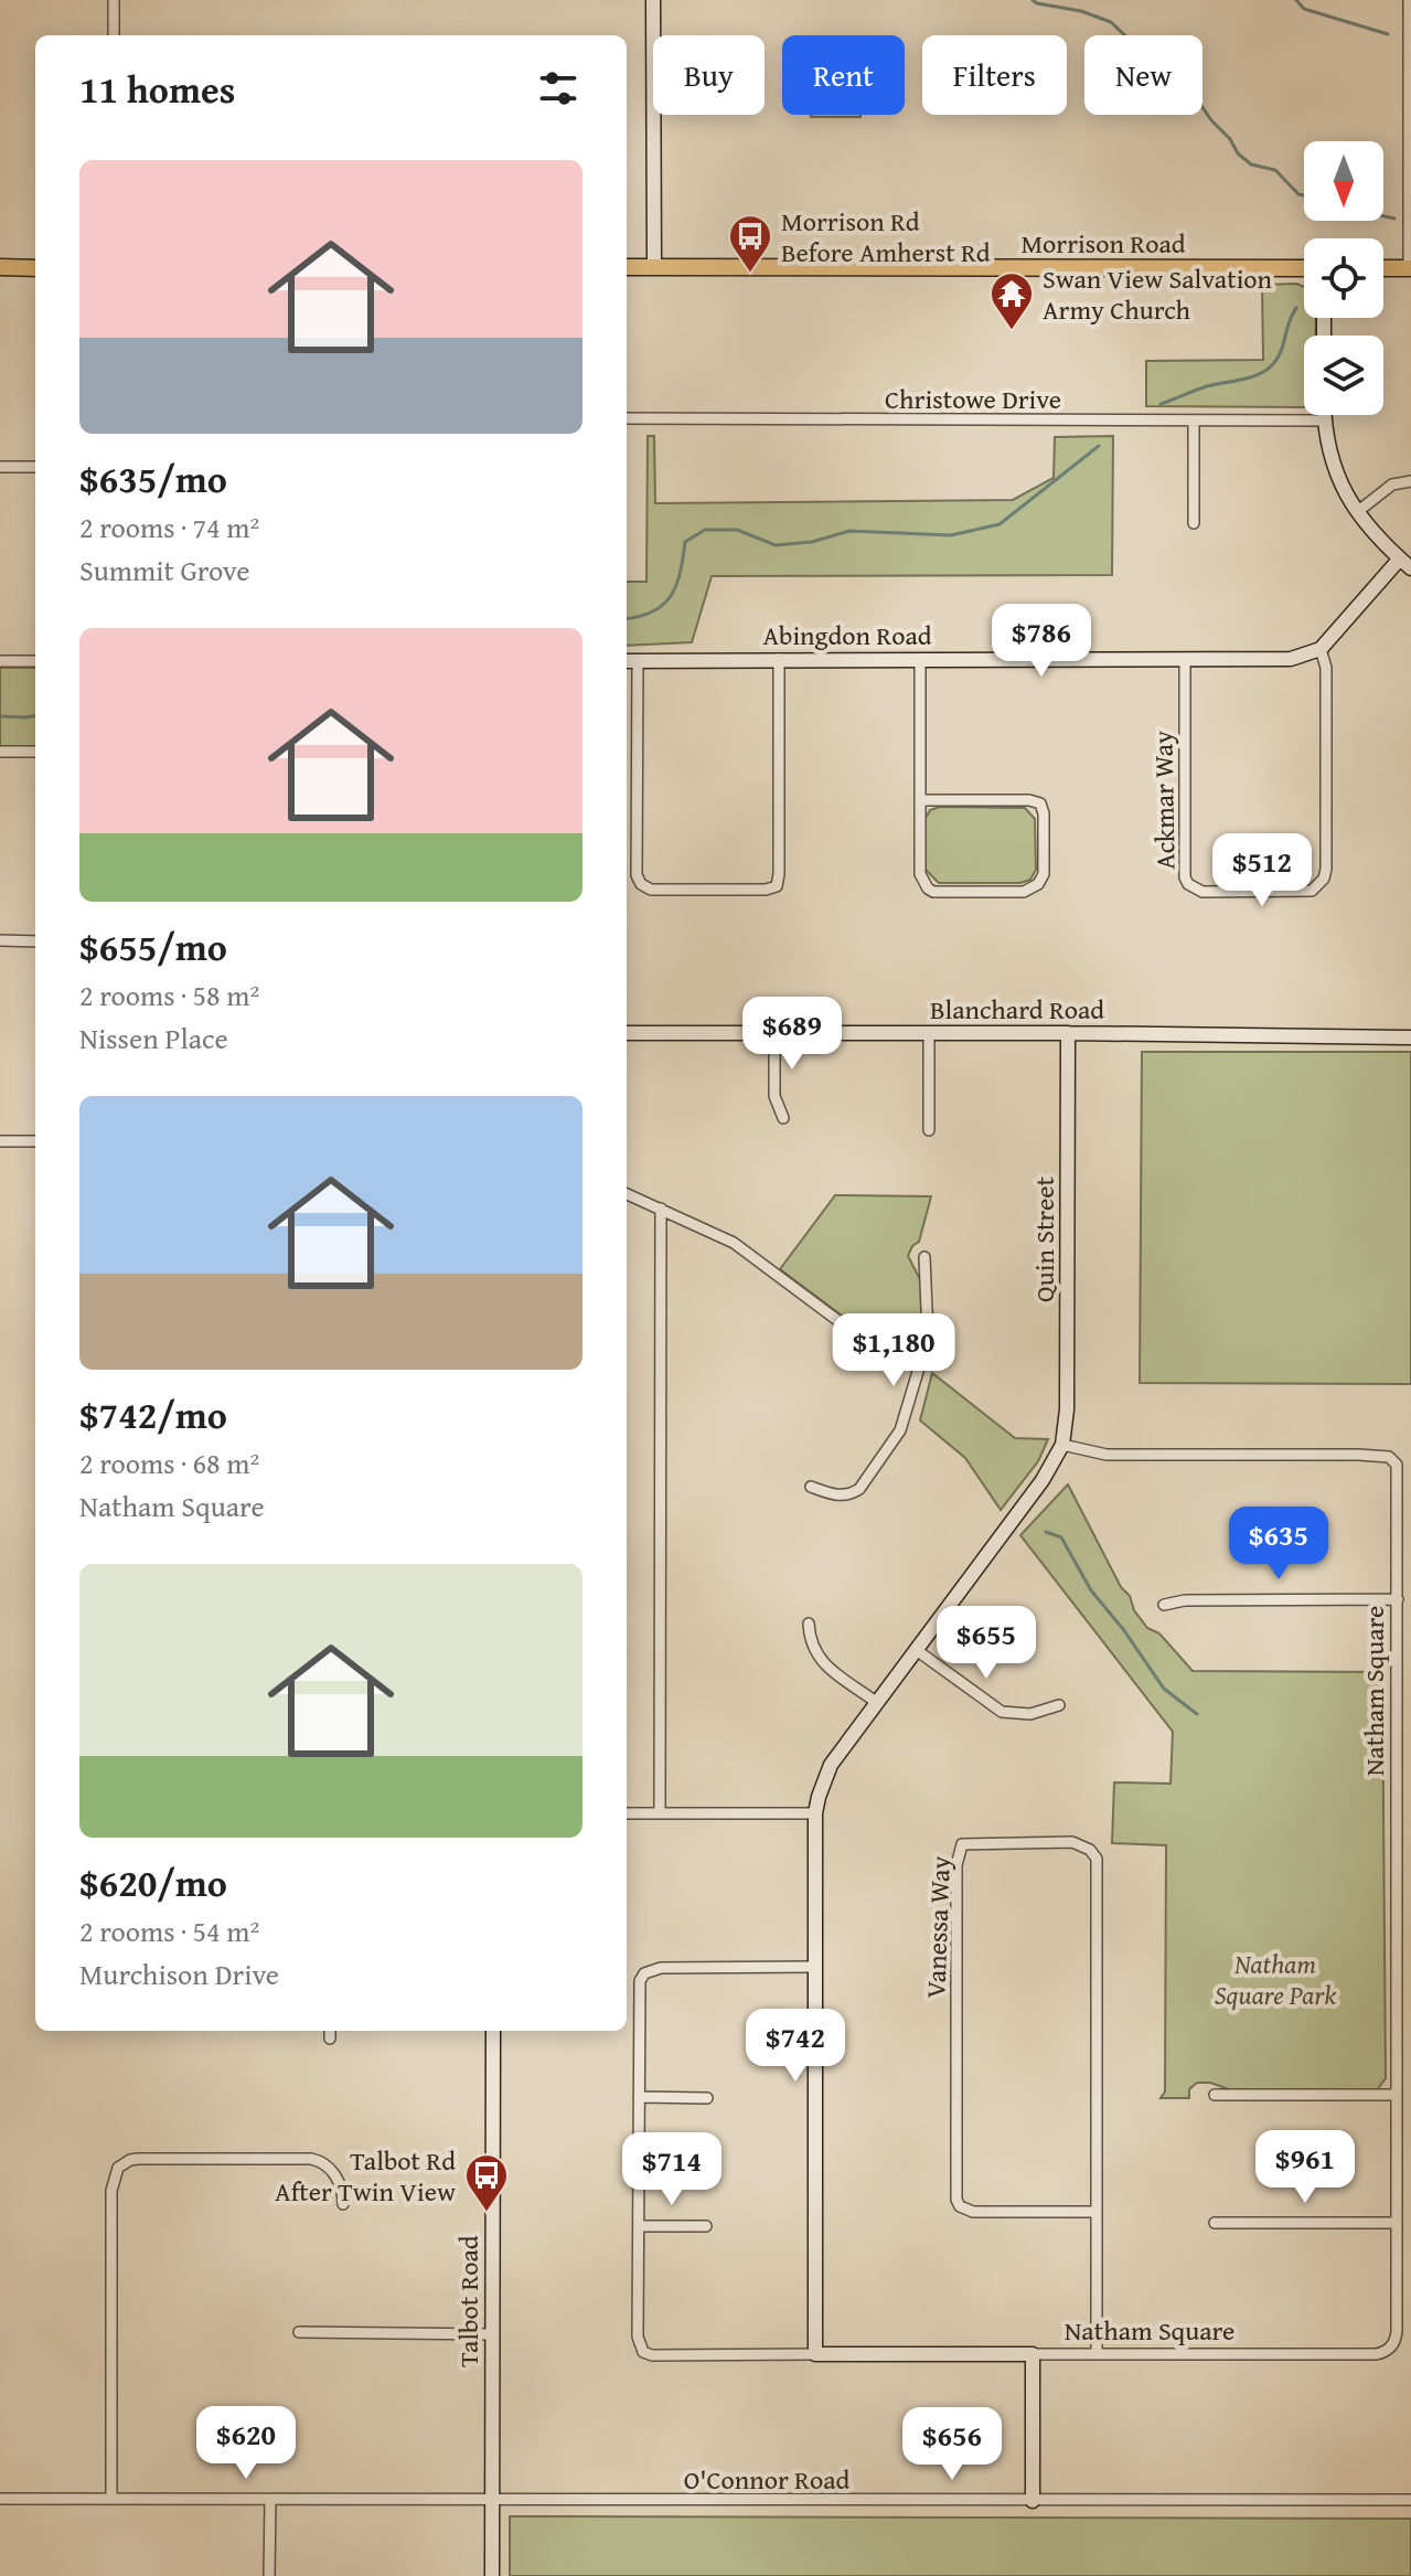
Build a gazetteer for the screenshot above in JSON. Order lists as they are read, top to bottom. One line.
{"streets":{"main road":["Morrison Road"],"street":["Christowe Drive","Abingdon Road","Ackmar Way","Blanchard Road","Quin Street","Natham Square","Vanessa Way","Talbot Road","O'Connor Road"]},"crossings":[["Abingdon Road","Ackmar Way"],["Blanchard Road","Quin Street"],["Quin Street","Natham Square"],["Natham Square","Vanessa Way"],["Talbot Road","O'Connor Road"]],"parks":["Natham Square Park"],"places":{"bus stop":["Morrison Rd Before Amherst Rd","Talbot Rd After Twin View"],"temple":["Swan View Salvation Army Church"]},"north":"bottom","page":{"chip":["Buy","Rent","Filters","New"],"heading":"11 homes","list":[{"name":"$635/mo","note":"2 rooms · 74 m² · Summit Grove"},{"name":"$655/mo","note":"2 rooms · 58 m² · Nissen Place"},{"name":"$742/mo","note":"2 rooms · 68 m² · Natham Square"},{"name":"$620/mo","note":"2 rooms · 54 m² · Murchison Drive"}],"price":["$786","$512","$689","$1,180","$635","$655","$742","$961","$714","$620","$656"]}}
